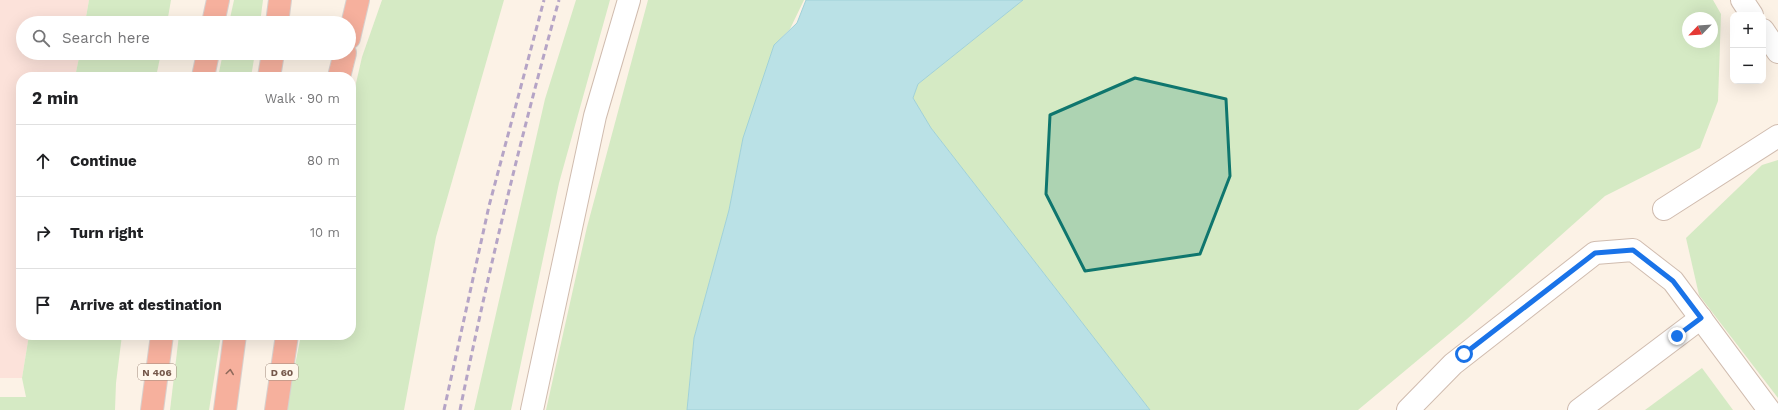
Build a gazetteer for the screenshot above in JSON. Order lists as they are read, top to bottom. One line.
{"streets":{"highway":["N 406","D 60"]},"north":"bottom left","page":{"map_buttons":["+","−"],"search":"Search here","heading":["2 min","Walk · 90 m"],"list":[["Continue","80 m"],["Turn right","10 m"],"Arrive at destination"]}}
